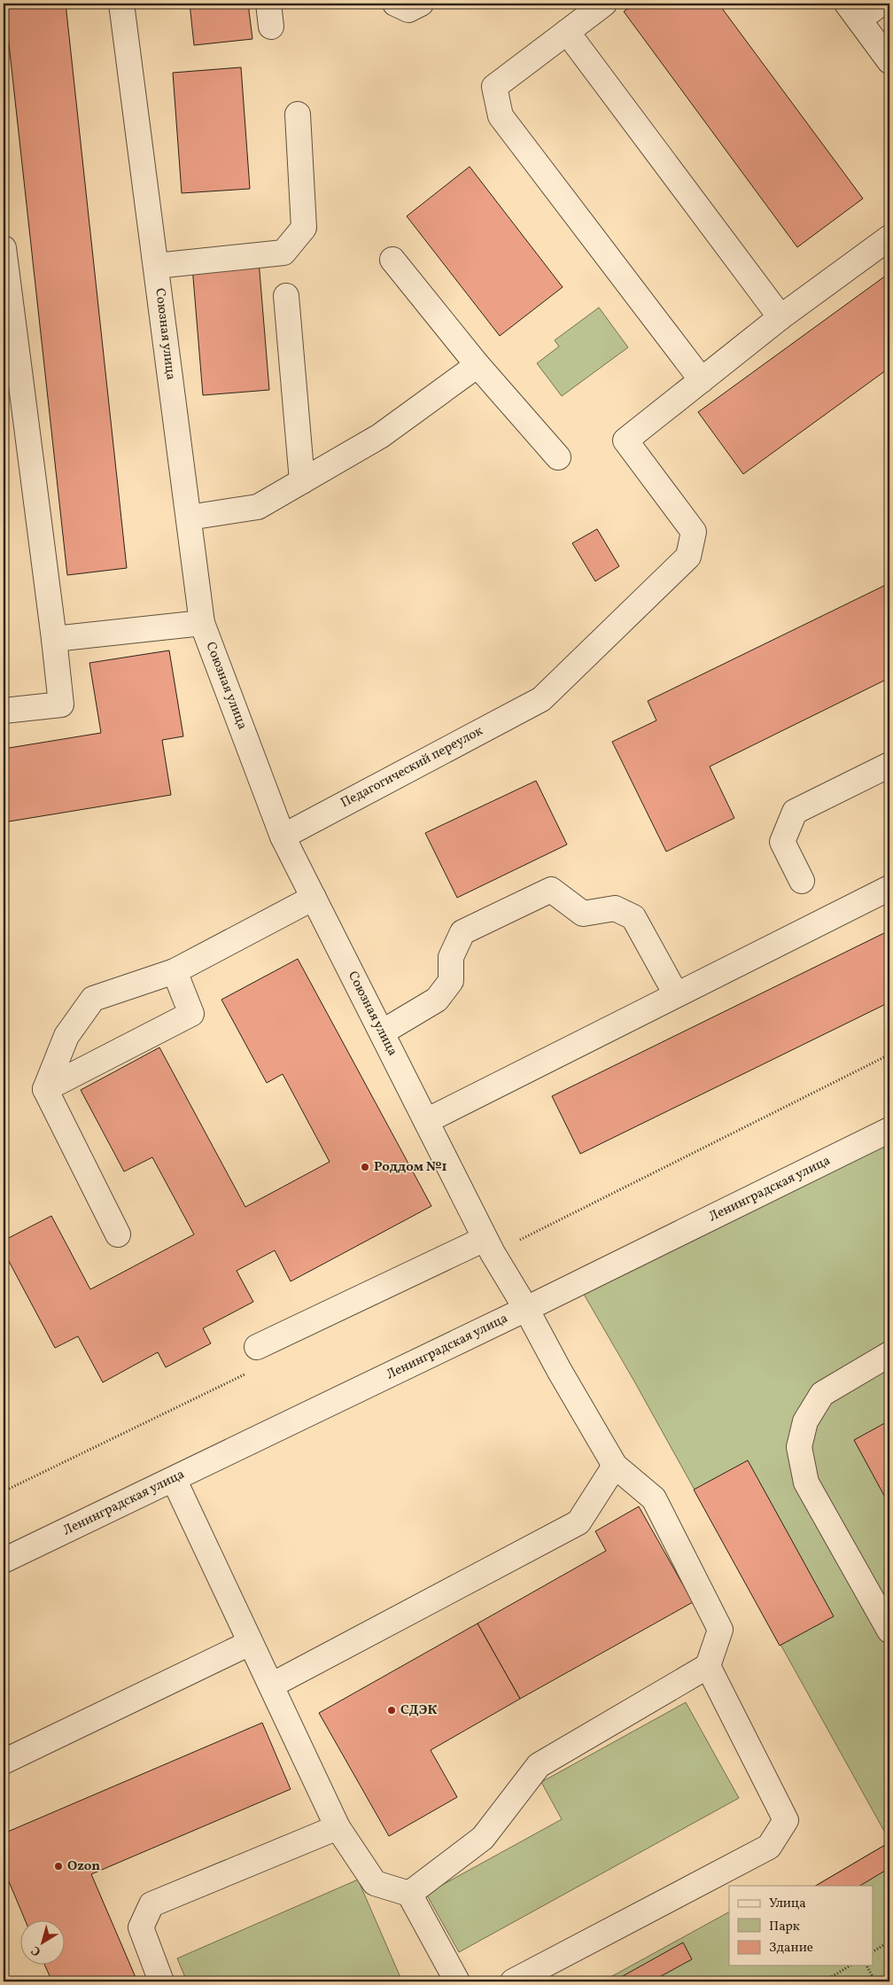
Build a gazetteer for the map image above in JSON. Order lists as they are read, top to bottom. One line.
{"streets":{"street":["Союзная улица","Педагогический переулок","Ленинградская улица"]},"crossings":[["Союзная улица","Педагогический переулок"],["Союзная улица","Ленинградская улица"]],"places":["Роддом №1","СДЭК","Ozon"],"legend":["Улица","Парк","Здание"],"north":"bottom left"}
